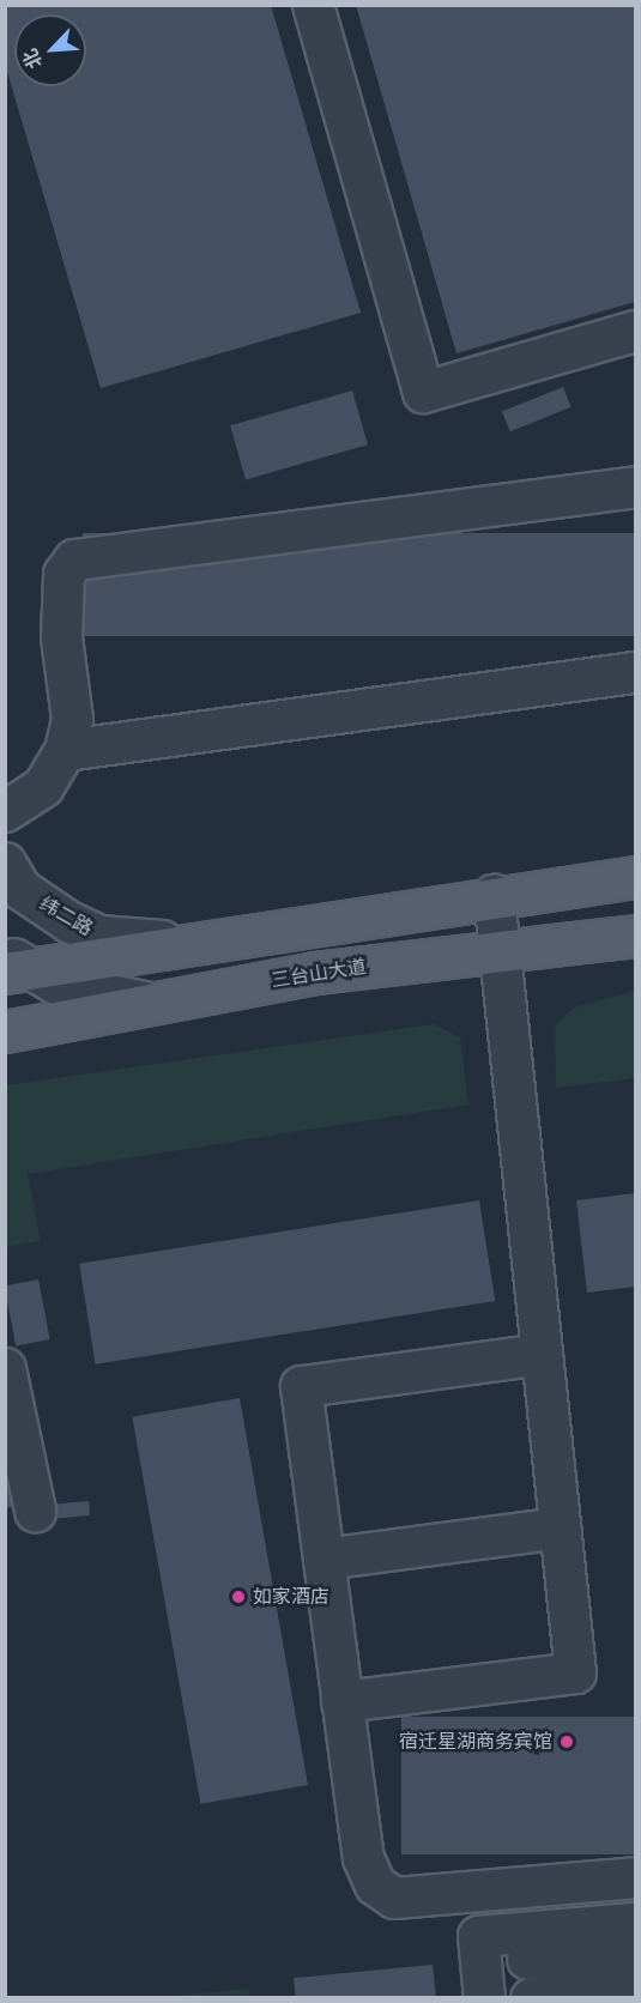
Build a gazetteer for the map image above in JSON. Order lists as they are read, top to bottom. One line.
{"streets":{"main road":["三台山大道"],"street":["纬二路"]},"places":["如家酒店","宿迁星湖商务宾馆"],"north":"bottom left"}
